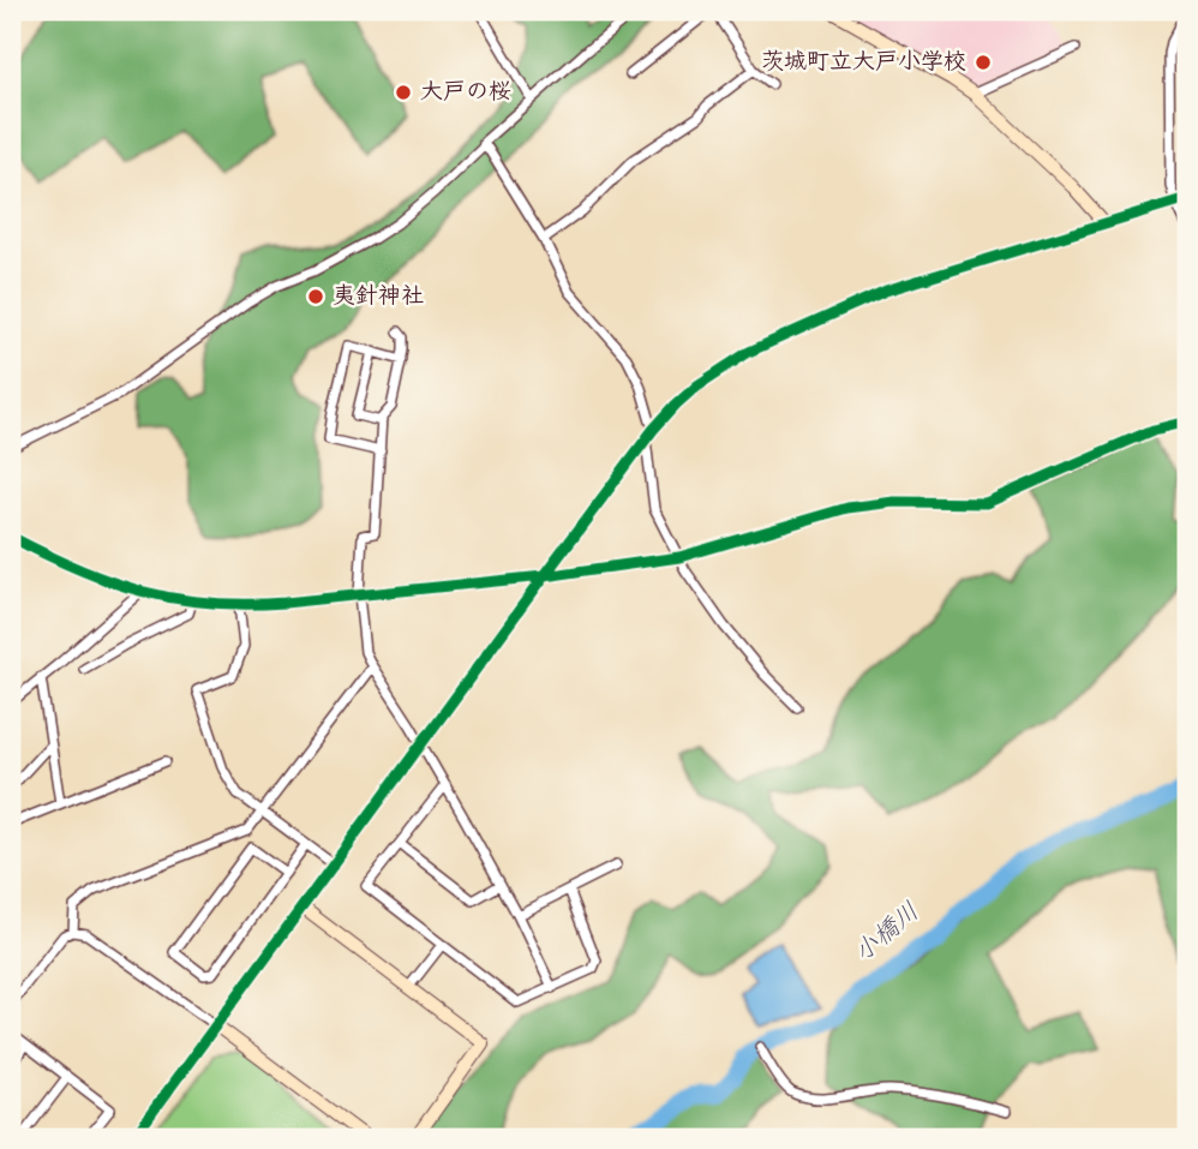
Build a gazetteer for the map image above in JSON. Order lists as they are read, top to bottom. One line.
{"water":["小橋川"],"places":["茨城町立大戸小学校","大戸の桜","夷針神社"]}
